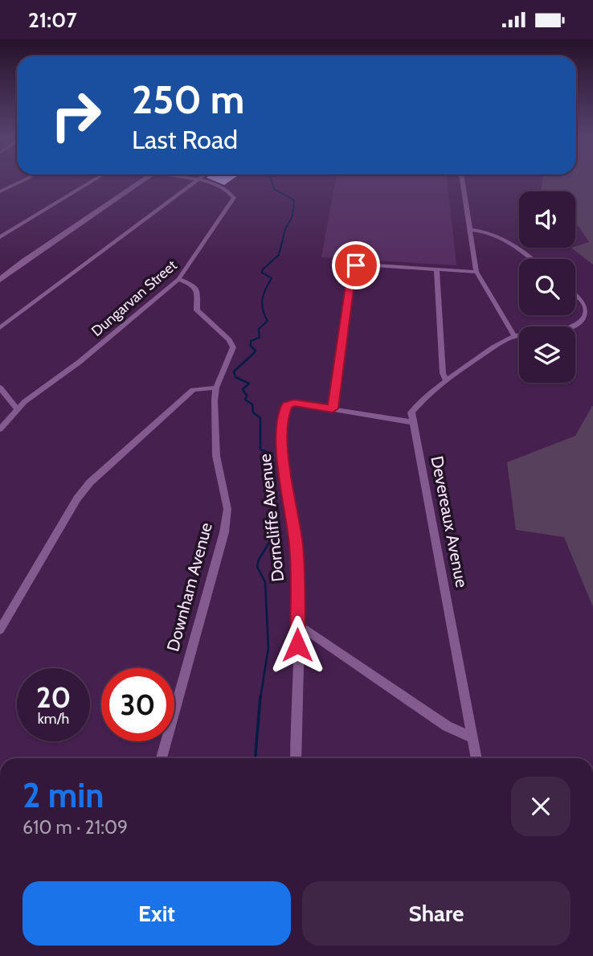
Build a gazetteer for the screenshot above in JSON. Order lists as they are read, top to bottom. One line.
{"streets":{"street":["Dungarvan Street","Dorncliffe Avenue","Devereaux Avenue","Downham Avenue"]},"crossings":[["Dungarvan Street","Downham Avenue"]],"page":{"status":"21:07","turn":["250 m","Last Road"],"speed":"20 km/h","limit":"30","heading":["2 min","610 m · 21:09"],"buttons":["Exit","Share"]}}
